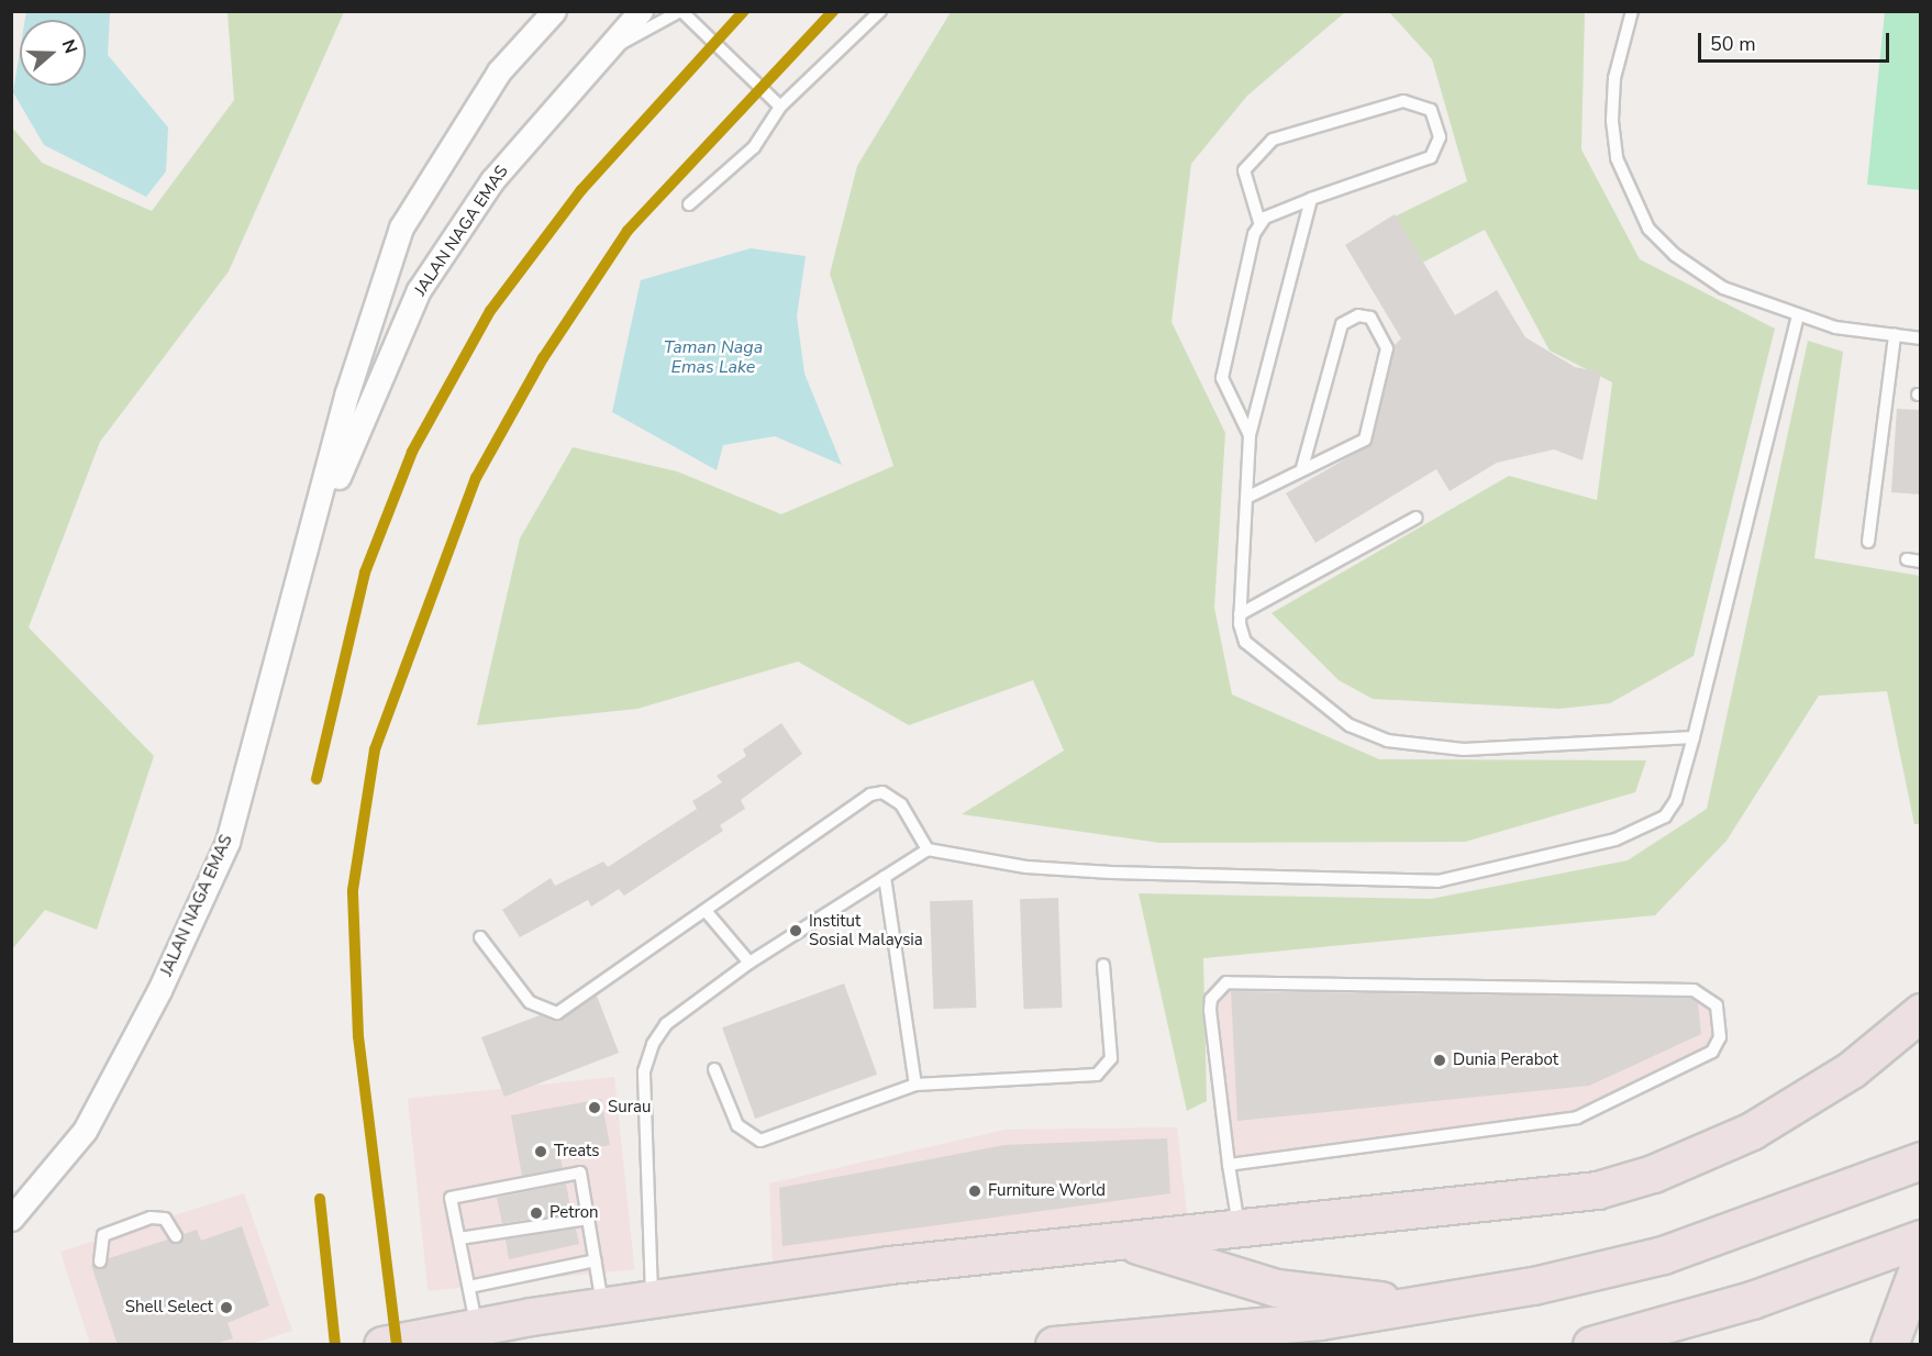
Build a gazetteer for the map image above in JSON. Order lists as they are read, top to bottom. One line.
{"streets":{"street":["JALAN NAGA EMAS"]},"water":["Taman Naga Emas Lake"],"places":["Institut Sosial Malaysia","Dunia Perabot","Surau","Treats","Furniture World","Petron","Shell Select"],"scale_bar":"50 m","north":"right"}
